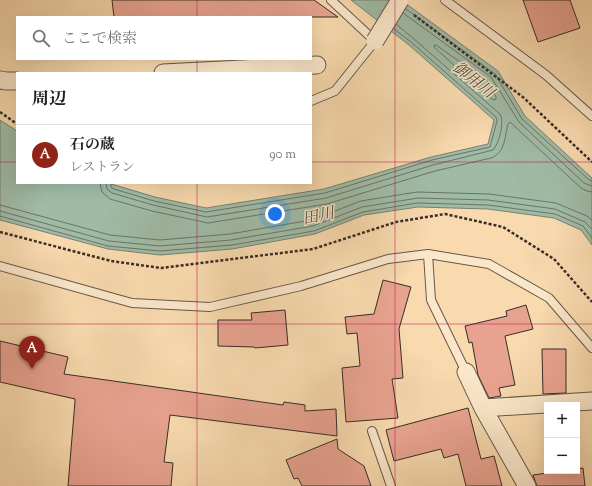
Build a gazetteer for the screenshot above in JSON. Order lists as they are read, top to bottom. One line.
{"water":["御用川","田川"],"page":{"search":"ここで検索","heading":"周辺","list":[{"mark":"A","name":"石の蔵","note":"レストラン","value":"90 m"}],"pins":"A","map_buttons":["+","−"]}}
